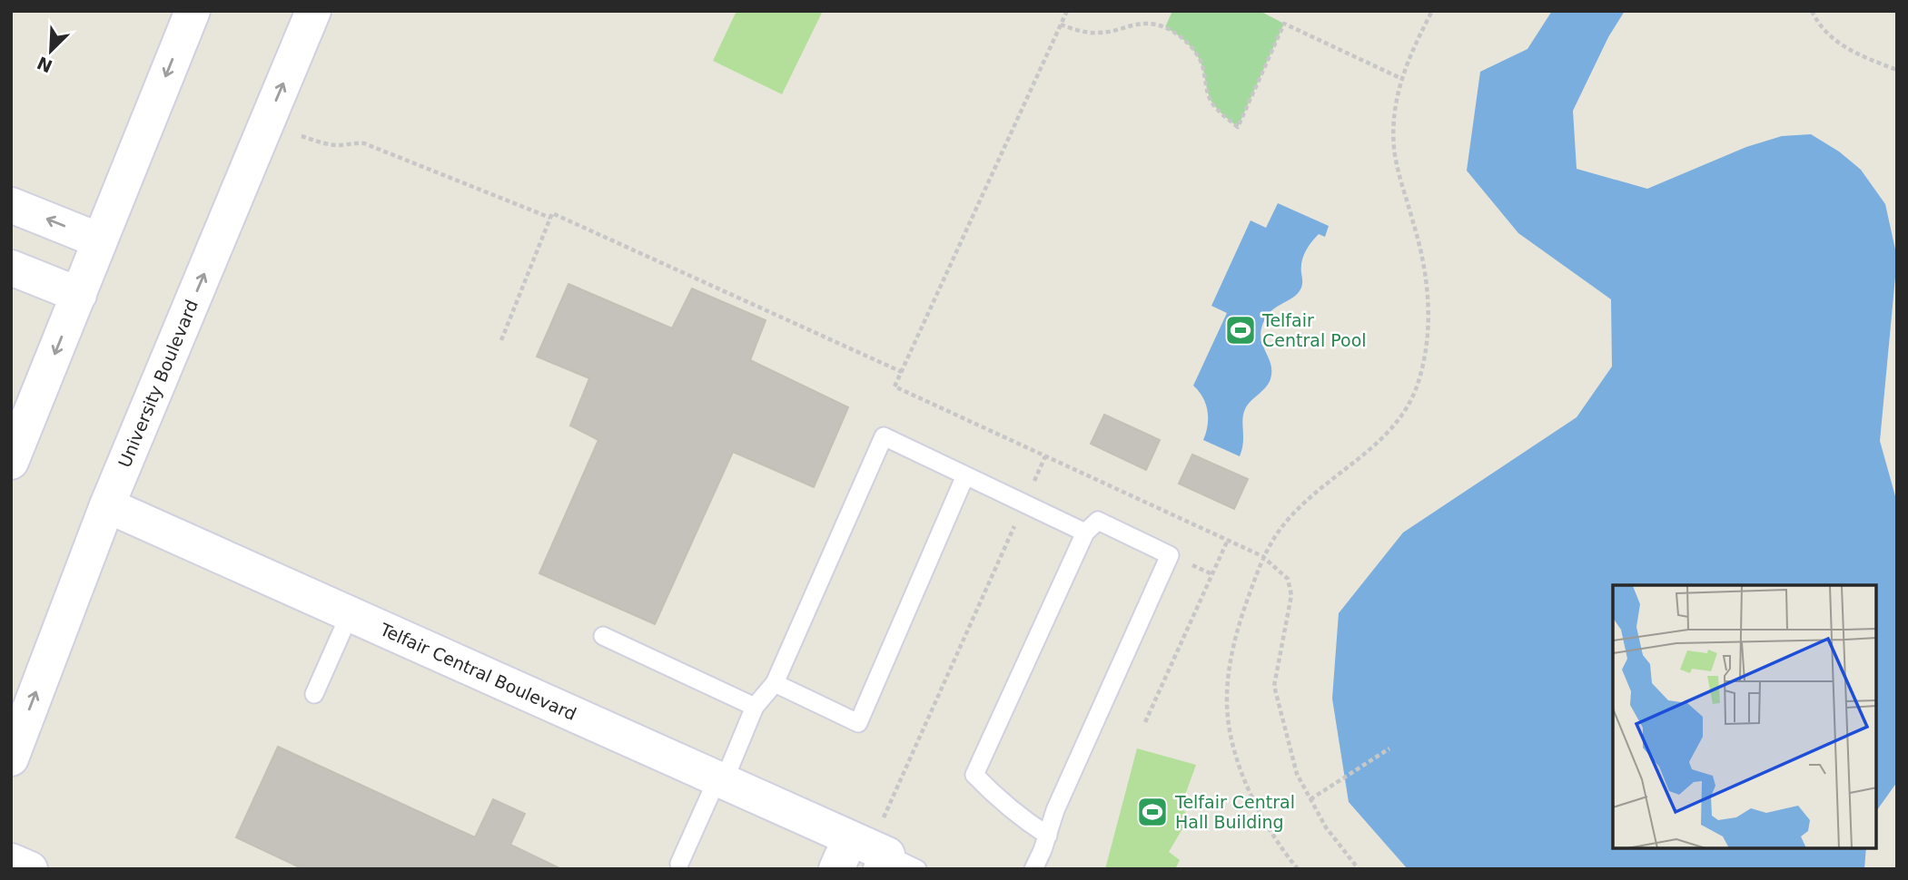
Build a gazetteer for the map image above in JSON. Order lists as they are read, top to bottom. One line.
{"streets":{"main road":["University Boulevard","Telfair Central Boulevard"]},"crossings":[["University Boulevard","Telfair Central Boulevard"]],"places":{"sports":["Telfair Central Pool","Telfair Central Hall Building"]},"north":"bottom left"}
